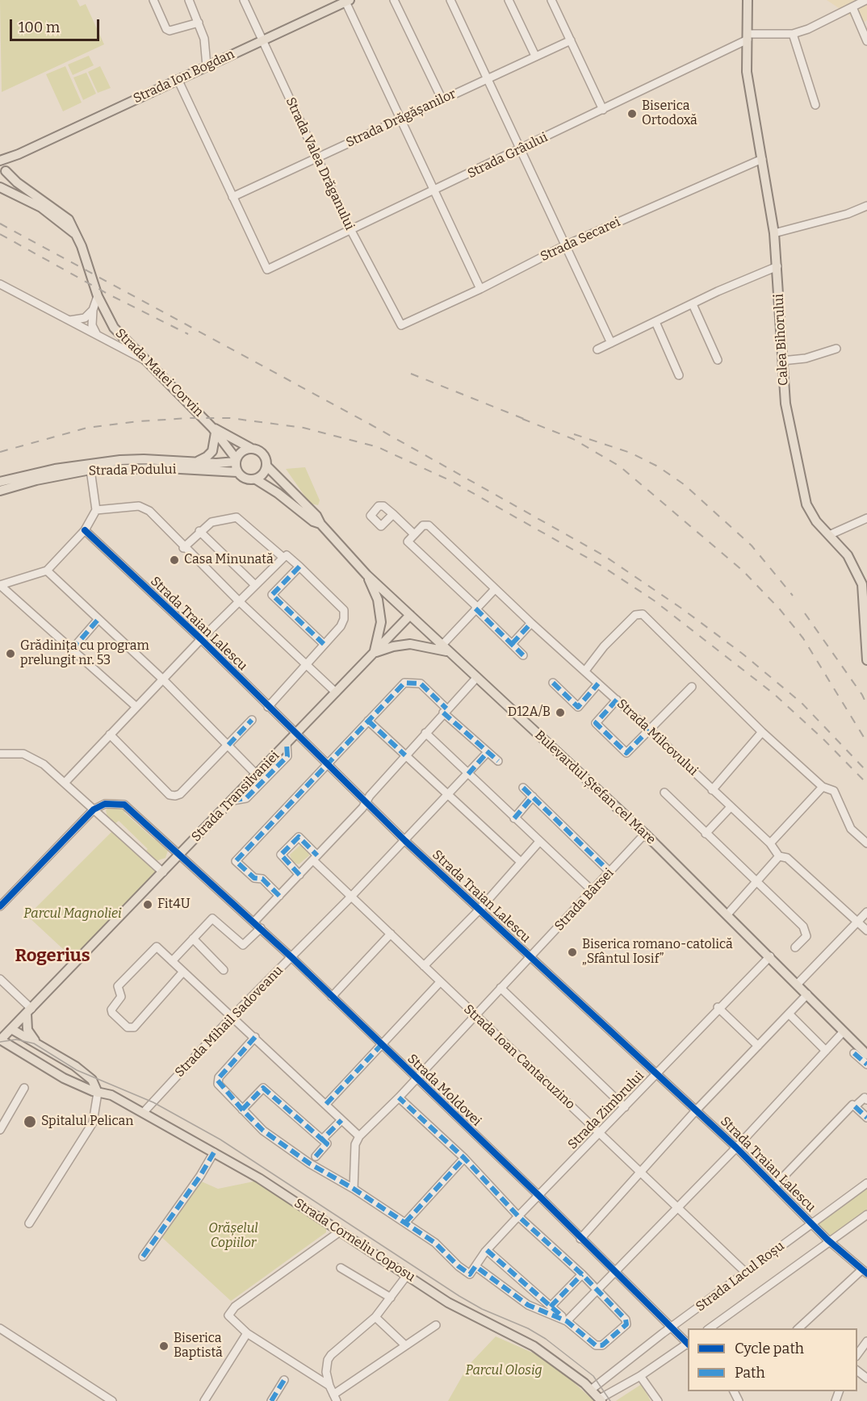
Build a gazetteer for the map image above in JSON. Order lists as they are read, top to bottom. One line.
{"streets":{"main road":["Strada Ion Bogdan","Calea Bihorului","Strada Matei Corvin","Strada Podului","Bulevardul Ștefan cel Mare","Strada Transilvaniei","Strada Corneliu Coposu"],"street":["Strada Drăgășanilor","Strada Grâului","Strada Valea Drăganului","Strada Secarei","Strada Traian Lalescu","Strada Milcovului","Strada Bârsei","Strada Mihail Sadoveanu","Strada Ioan Cantacuzino","Strada Moldovei","Strada Zimbrului","Strada Lacul Roșu"]},"crossings":[["Strada Ion Bogdan","Strada Valea Drăganului"],["Strada Ion Bogdan","Strada Matei Corvin"],["Strada Drăgășanilor","Strada Grâului"],["Strada Drăgășanilor","Strada Valea Drăganului"],["Strada Grâului","Strada Valea Drăganului"],["Strada Grâului","Calea Bihorului"],["Strada Valea Drăganului","Strada Secarei"],["Strada Secarei","Calea Bihorului"],["Strada Podului","Bulevardul Ștefan cel Mare"],["Strada Traian Lalescu","Strada Transilvaniei"],["Strada Traian Lalescu","Strada Bârsei"],["Strada Traian Lalescu","Strada Mihail Sadoveanu"],["Strada Traian Lalescu","Strada Zimbrului"],["Strada Traian Lalescu","Strada Lacul Roșu"],["Bulevardul Ștefan cel Mare","Strada Transilvaniei"],["Bulevardul Ștefan cel Mare","Strada Bârsei"],["Bulevardul Ștefan cel Mare","Strada Zimbrului"],["Strada Transilvaniei","Strada Moldovei"],["Strada Transilvaniei","Strada Corneliu Coposu"],["Strada Bârsei","Strada Ioan Cantacuzino"],["Strada Bârsei","Strada Moldovei"],["Strada Mihail Sadoveanu","Strada Ioan Cantacuzino"],["Strada Mihail Sadoveanu","Strada Moldovei"],["Strada Mihail Sadoveanu","Strada Corneliu Coposu"],["Strada Ioan Cantacuzino","Strada Zimbrului"],["Strada Ioan Cantacuzino","Strada Lacul Roșu"],["Strada Moldovei","Strada Zimbrului"],["Strada Moldovei","Strada Lacul Roșu"],["Strada Corneliu Coposu","Strada Lacul Roșu"]],"districts":["Rogerius"],"parks":["Parcul Magnoliei","Orășelul Copiilor","Parcul Olosig"],"places":["Biserica Ortodoxă","Casa Minunată","Grădinița cu program prelungit nr. 53","D12A/B","Fit4U","Biserica romano-catolică „Sfântul Iosif”","Spitalul Pelican","Biserica Baptistă"],"legend":["Cycle path","Path"],"scale_bar":"100 m"}
